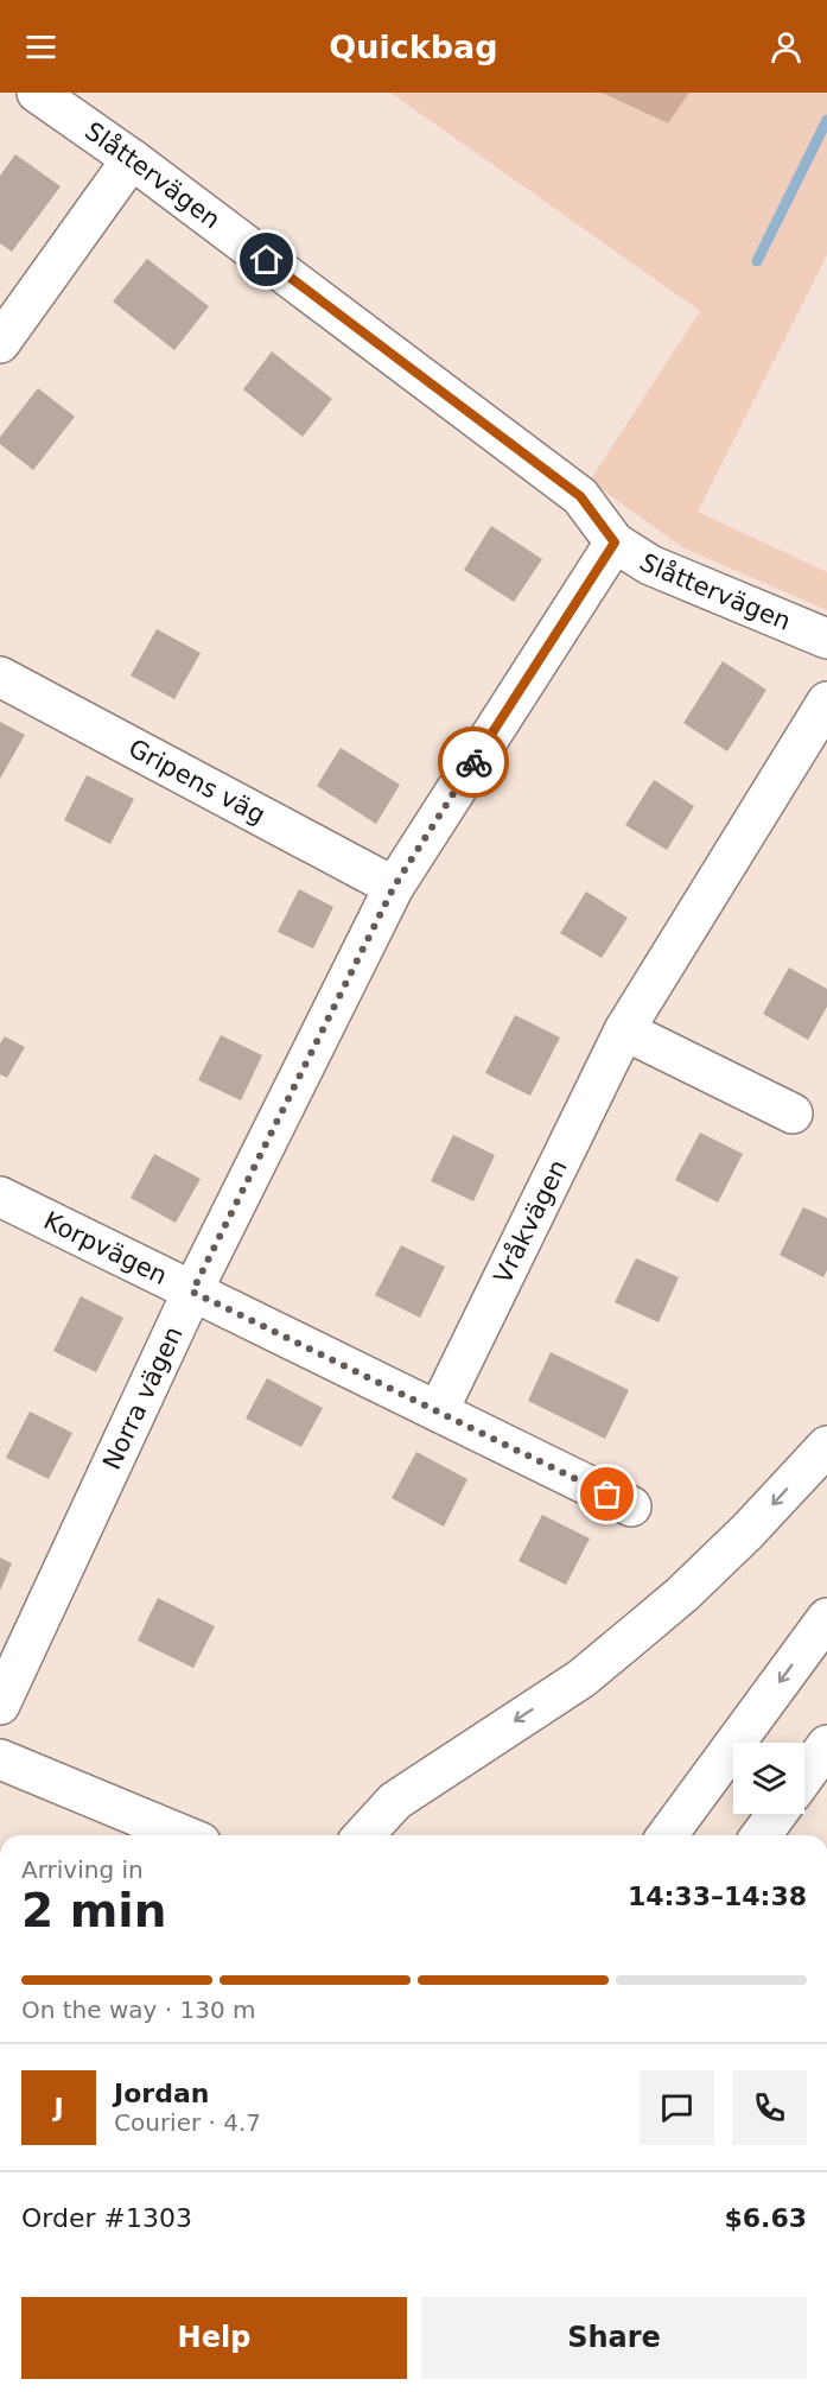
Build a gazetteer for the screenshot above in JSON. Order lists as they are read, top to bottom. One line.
{"streets":{"main road":["Slåttervägen","Gripens väg","Vråkvägen","Korpvägen","Norra vägen"]},"crossings":[["Slåttervägen","Norra vägen"],["Gripens väg","Norra vägen"],["Vråkvägen","Korpvägen"],["Korpvägen","Norra vägen"]],"page":{"header":"Quickbag","heading":["2 min","Arriving in","14:33–14:38"],"panel":["Jordan","Courier · 4.7","Order #1303","$6.63"],"bar":"On the way · 130 m","round":"J","buttons":["Help","Share"]}}
